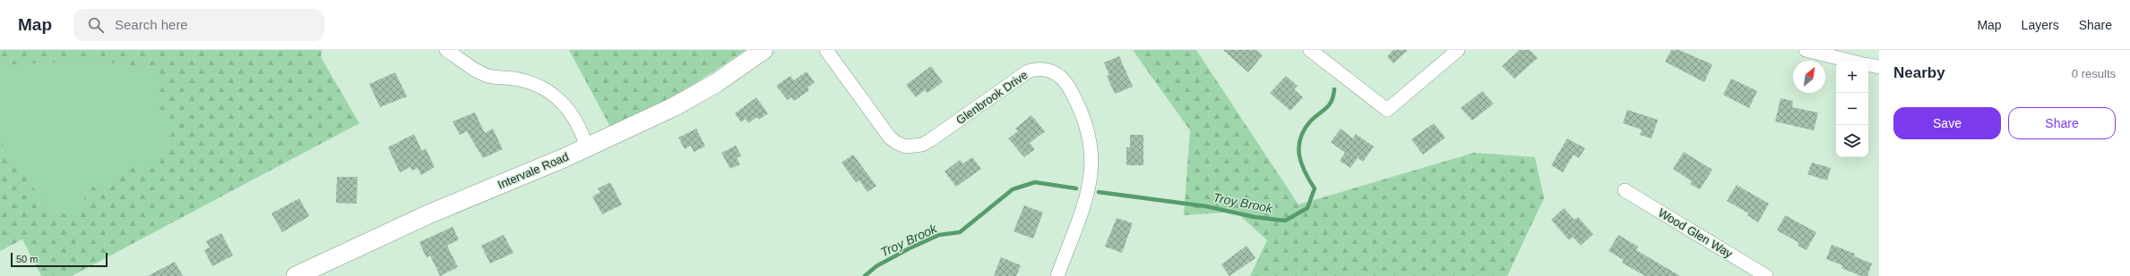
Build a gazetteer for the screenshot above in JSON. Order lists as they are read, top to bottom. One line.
{"streets":{"street":["Glenbrook Drive","Intervale Road","Wood Glen Way"]},"water":["Troy Brook"],"scale_bar":"50 m","north":"top right","page":{"header":"Map","search":"Search here","nav":["Map","Layers","Share"],"heading":["Nearby","0 results"],"map_buttons":["+","−"],"buttons":["Save","Share"],"scale":"50 m"}}
